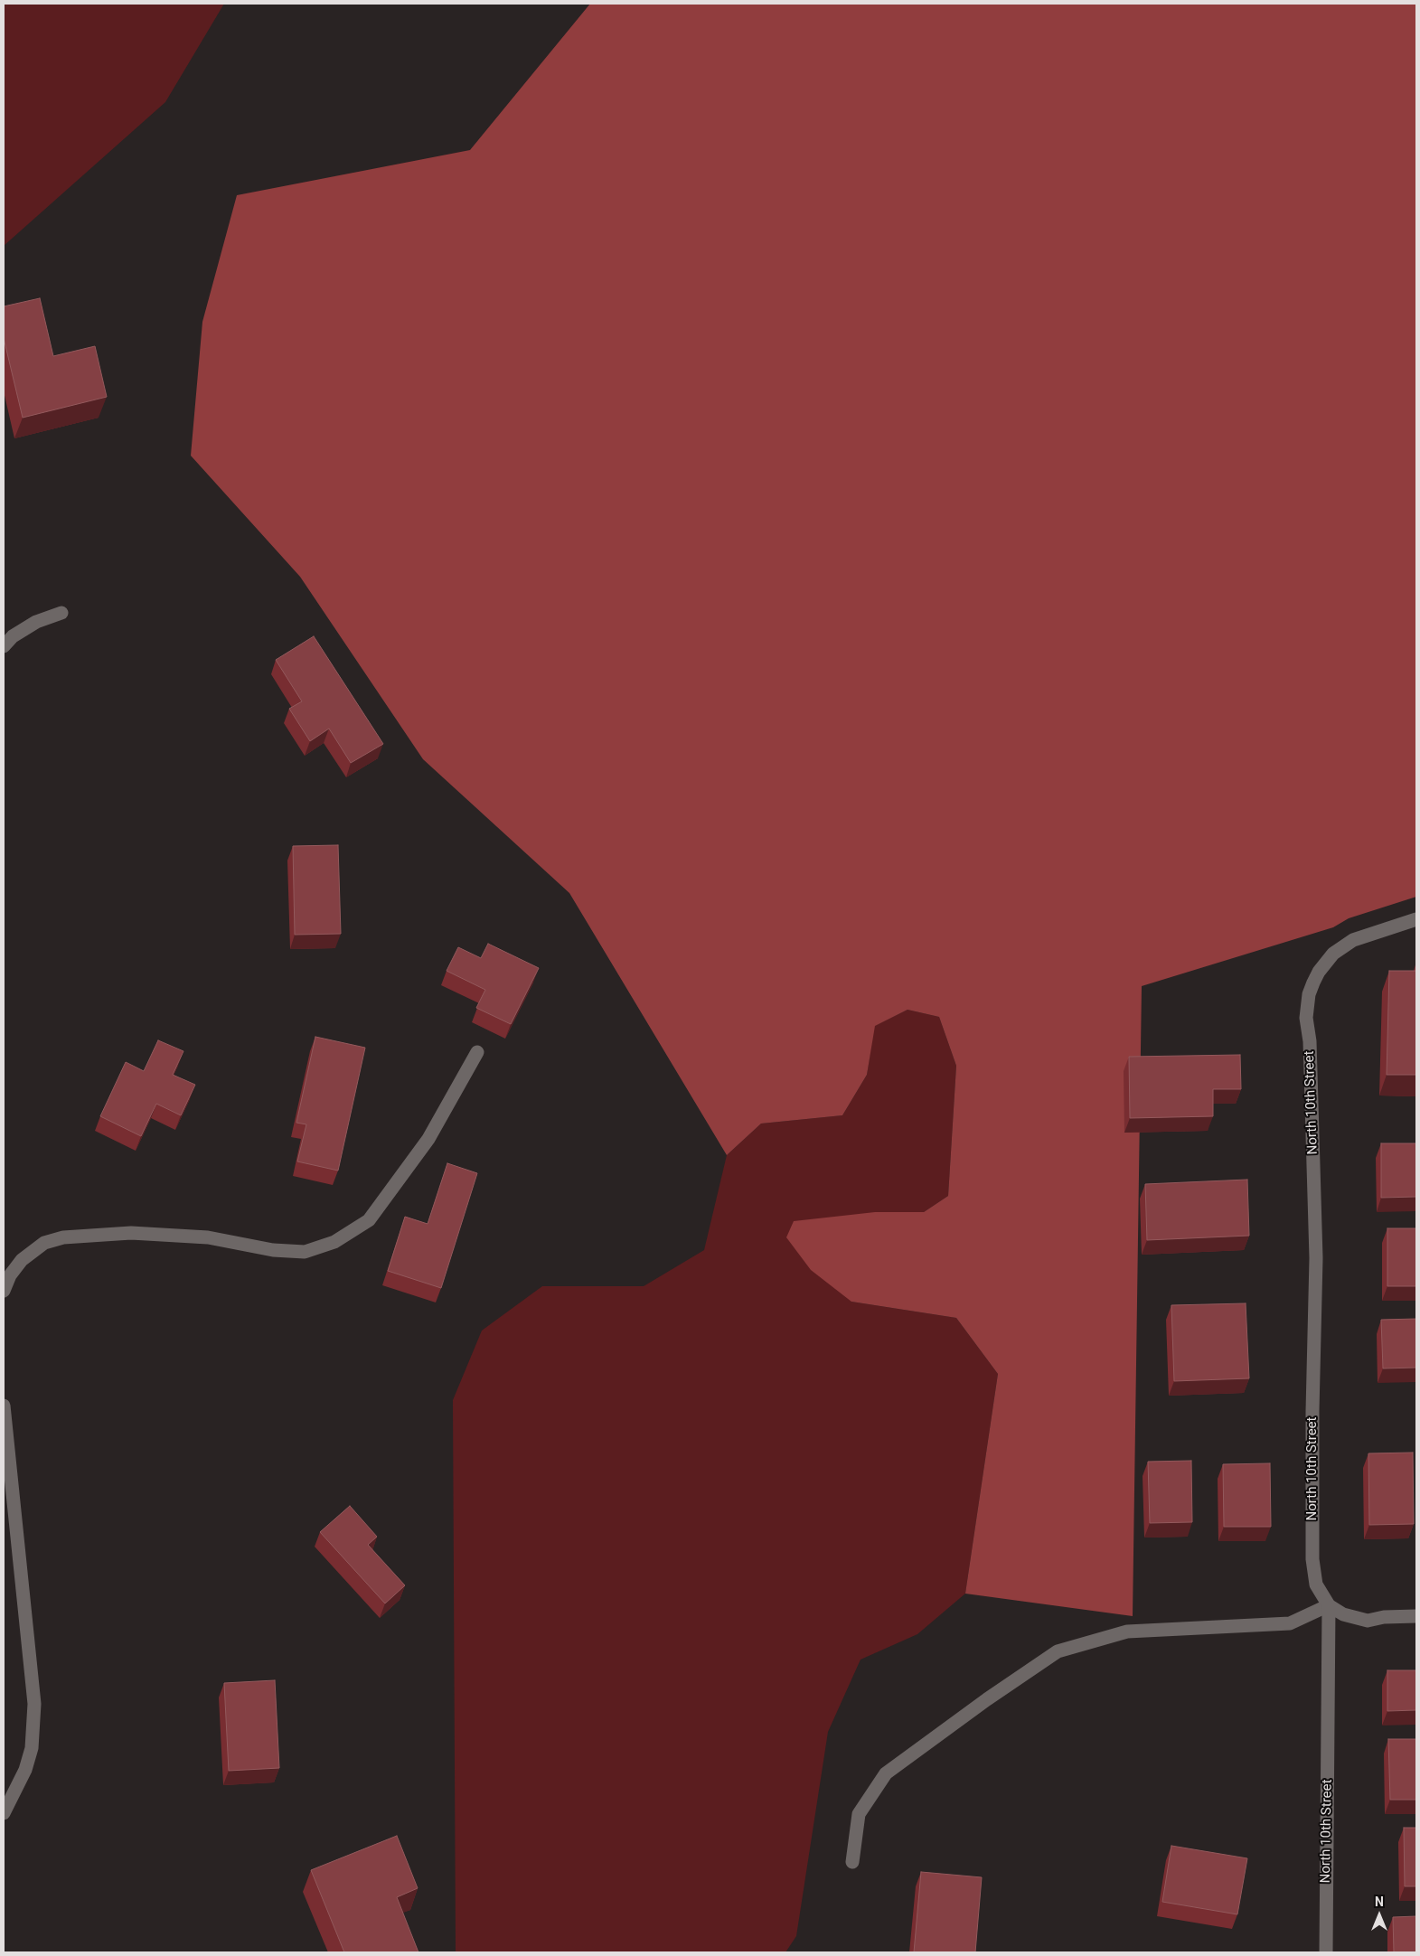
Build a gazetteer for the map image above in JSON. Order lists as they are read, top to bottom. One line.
{"streets":{"street":["North 10th Street"]},"north":"top"}
